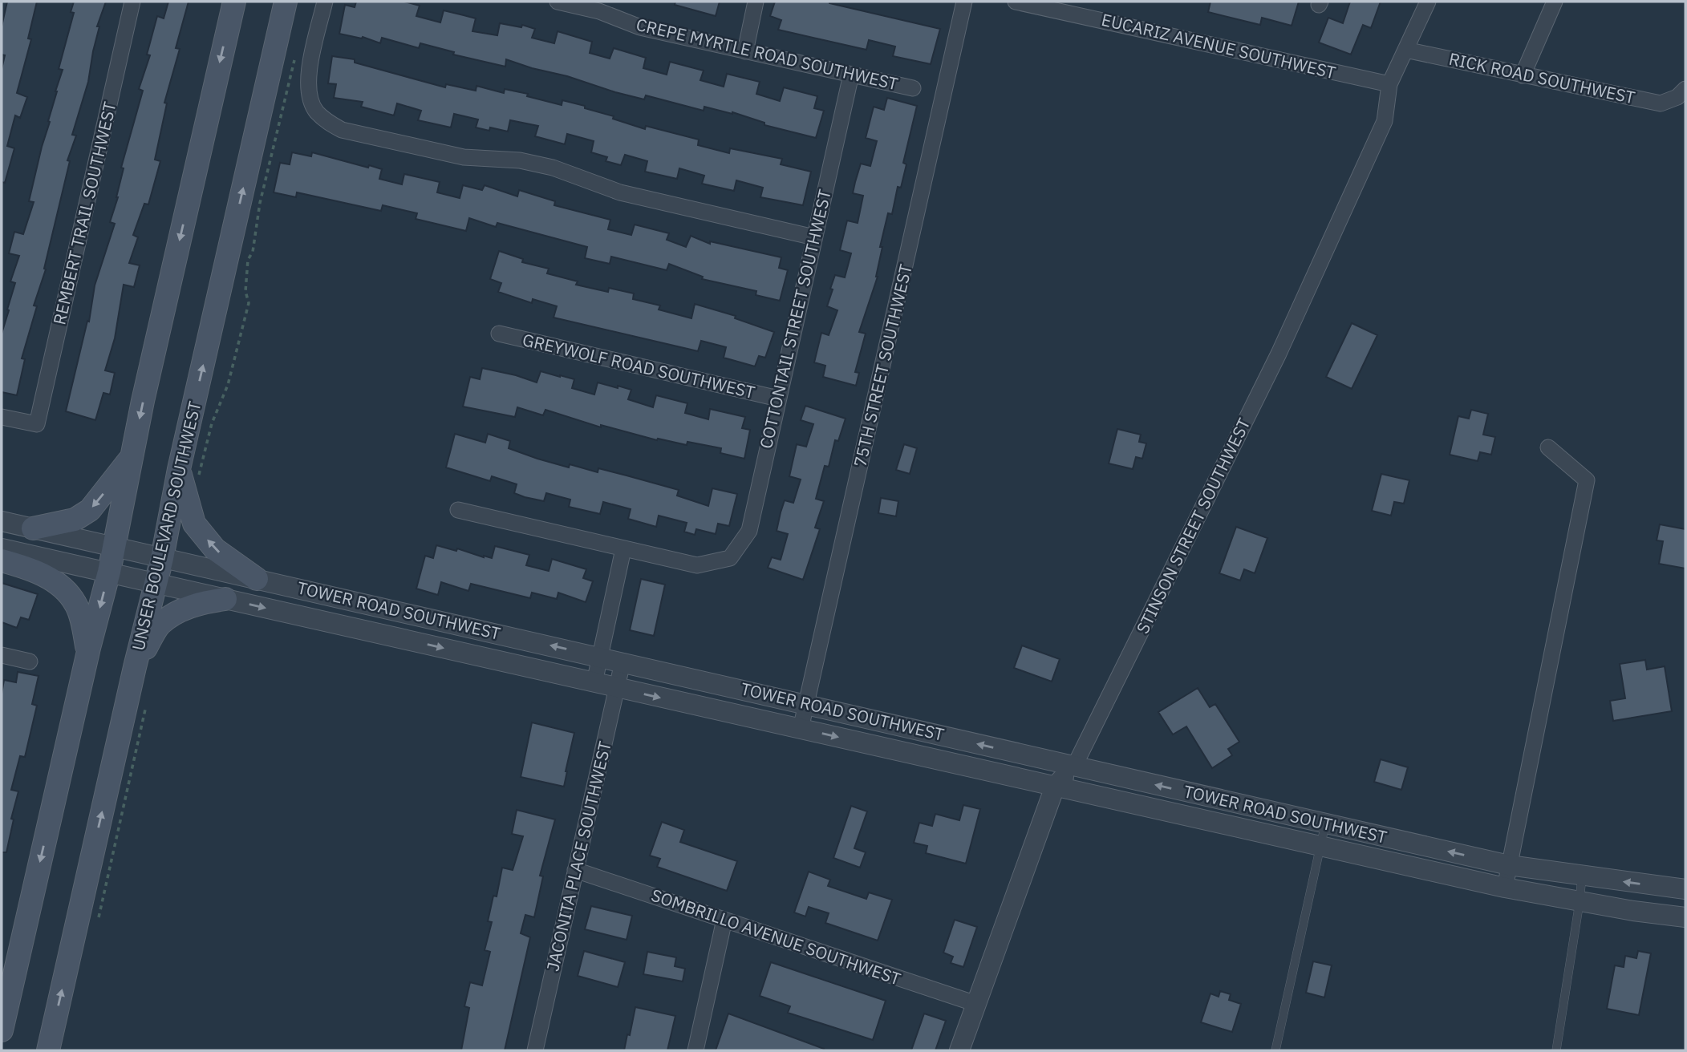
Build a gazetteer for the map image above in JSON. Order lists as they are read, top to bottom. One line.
{"streets":{"main road":["UNSER BOULEVARD SOUTHWEST"],"street":["EUCARIZ AVENUE SOUTHWEST","CREPE MYRTLE ROAD SOUTHWEST","RICK ROAD SOUTHWEST","REMBERT TRAIL SOUTHWEST","COTTONTAIL STREET SOUTHWEST","75TH STREET SOUTHWEST","GREYWOLF ROAD SOUTHWEST","STINSON STREET SOUTHWEST","TOWER ROAD SOUTHWEST","JACONITA PLACE SOUTHWEST","SOMBRILLO AVENUE SOUTHWEST"]},"crossings":[["EUCARIZ AVENUE SOUTHWEST","STINSON STREET SOUTHWEST"],["CREPE MYRTLE ROAD SOUTHWEST","COTTONTAIL STREET SOUTHWEST"],["RICK ROAD SOUTHWEST","STINSON STREET SOUTHWEST"],["COTTONTAIL STREET SOUTHWEST","GREYWOLF ROAD SOUTHWEST"],["75TH STREET SOUTHWEST","TOWER ROAD SOUTHWEST"],["UNSER BOULEVARD SOUTHWEST","TOWER ROAD SOUTHWEST"],["STINSON STREET SOUTHWEST","TOWER ROAD SOUTHWEST"],["STINSON STREET SOUTHWEST","SOMBRILLO AVENUE SOUTHWEST"],["TOWER ROAD SOUTHWEST","JACONITA PLACE SOUTHWEST"],["JACONITA PLACE SOUTHWEST","SOMBRILLO AVENUE SOUTHWEST"]]}
